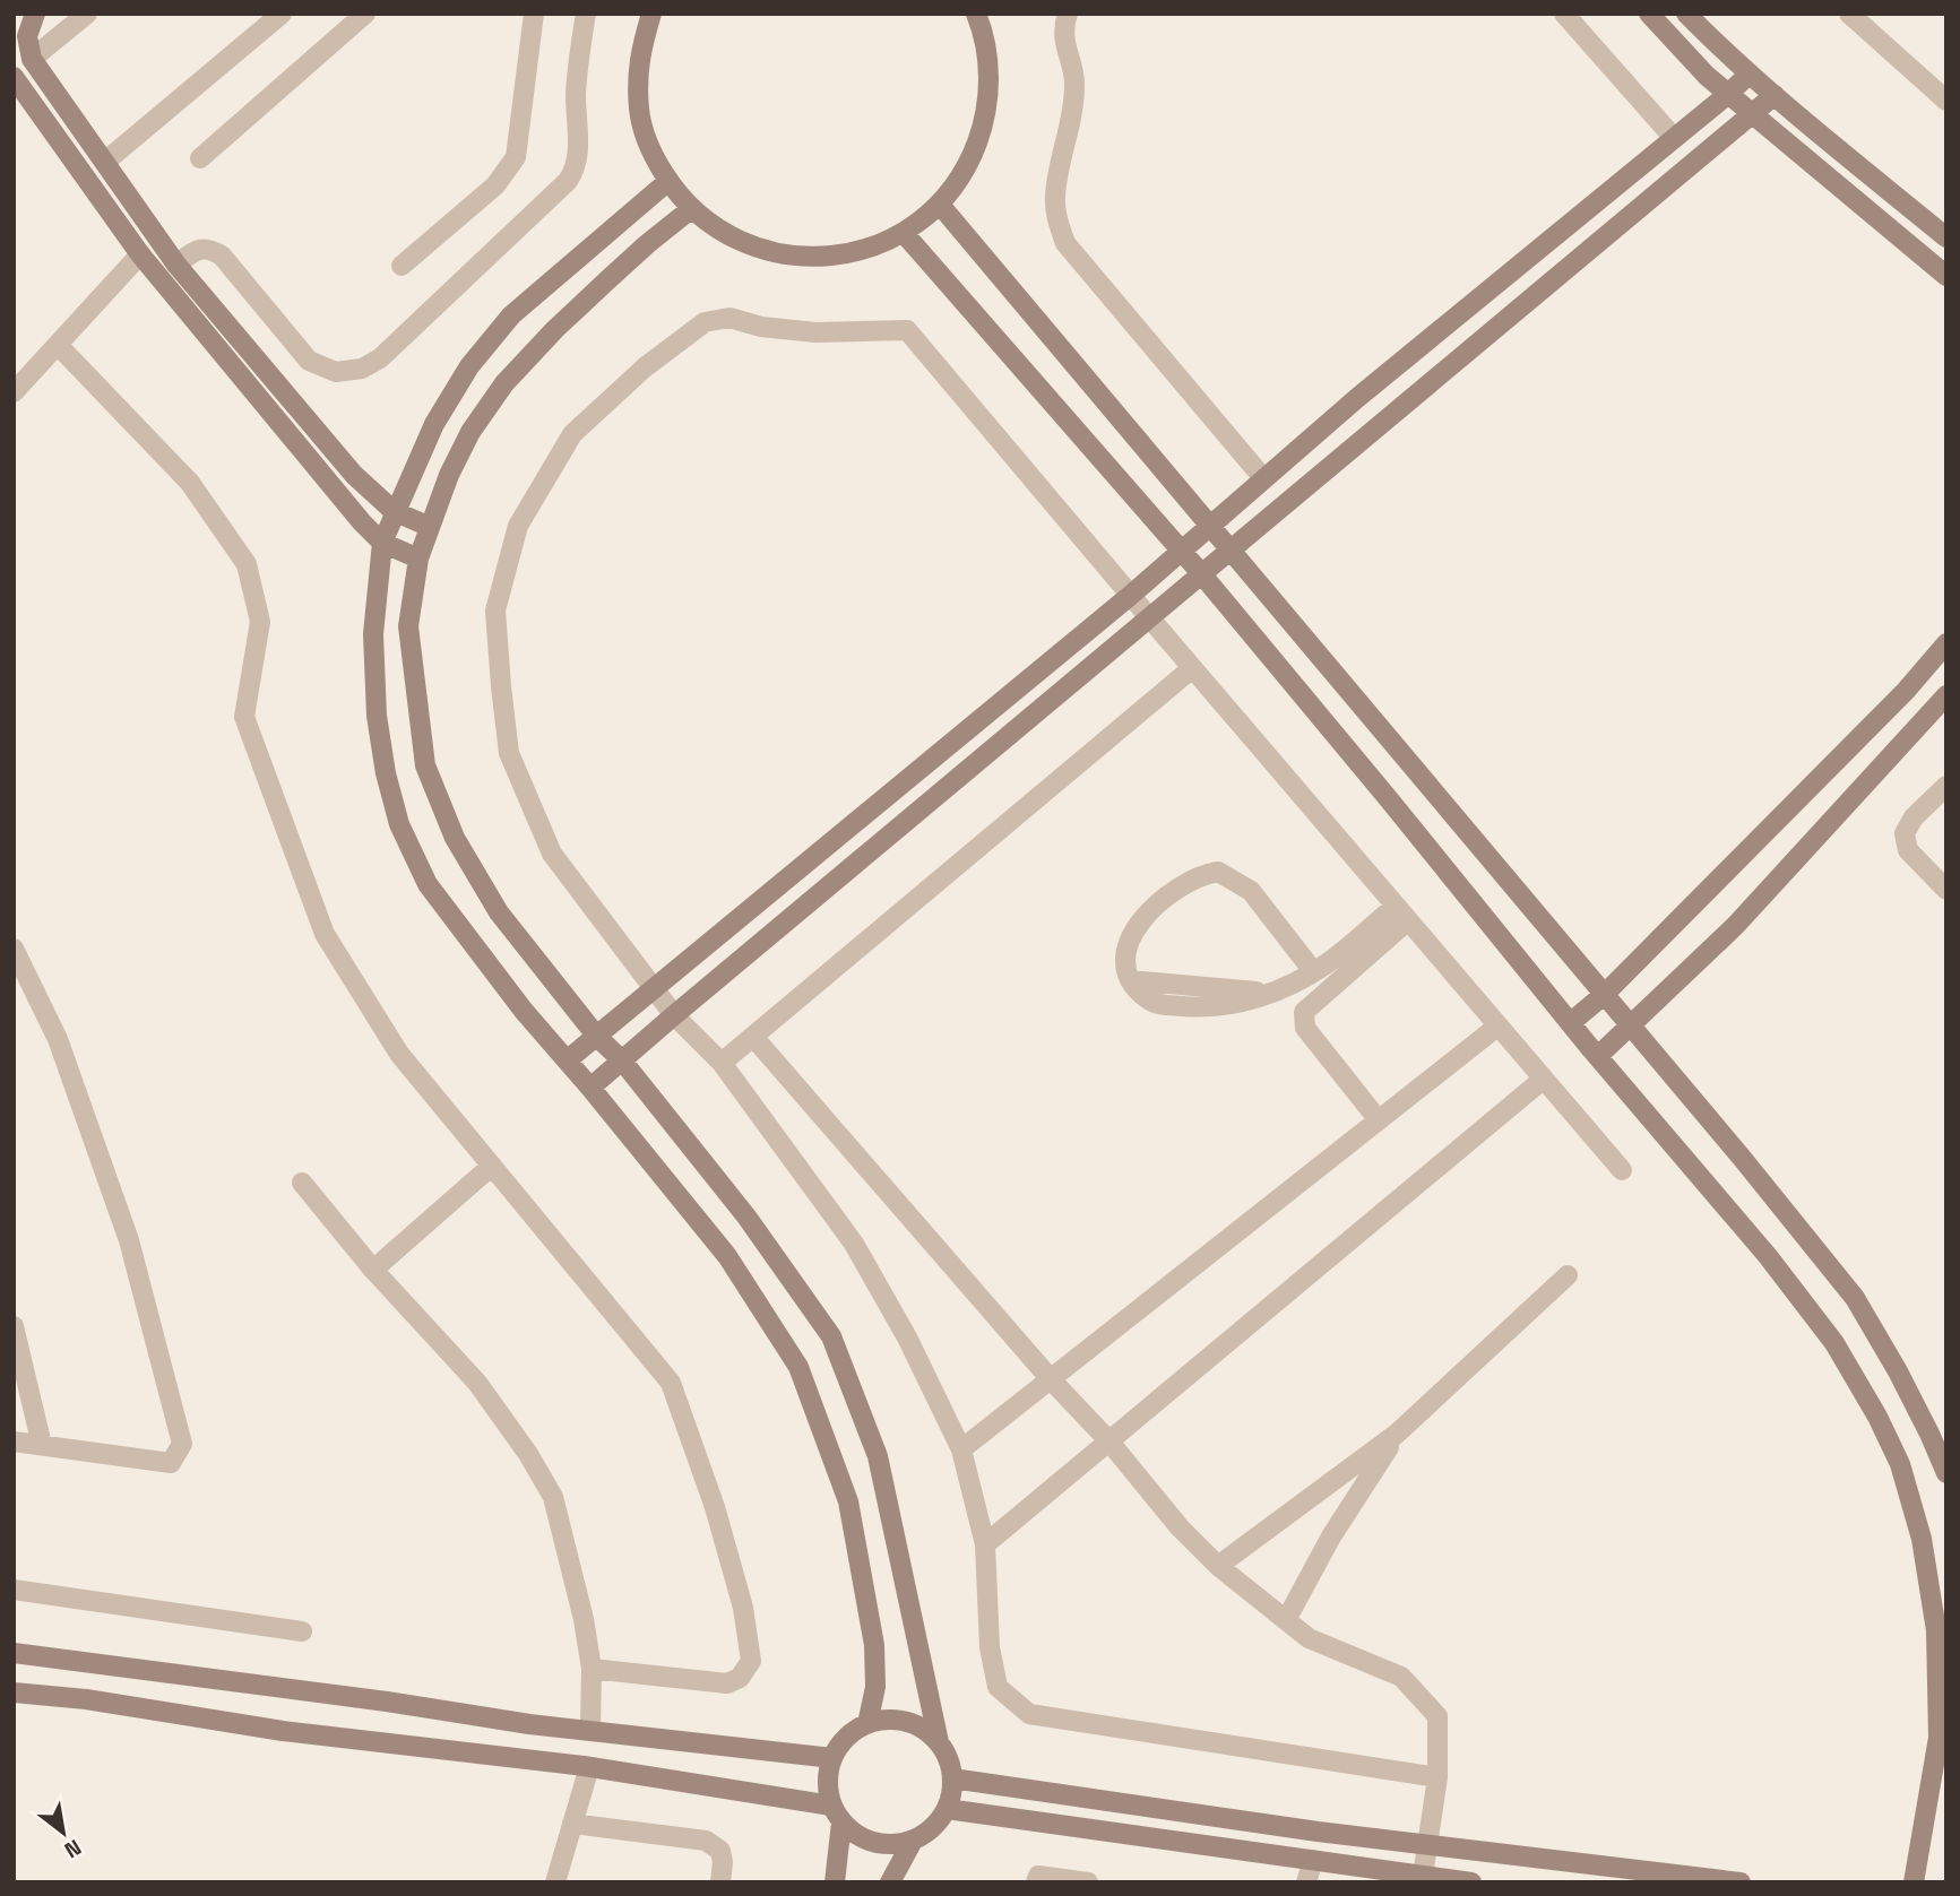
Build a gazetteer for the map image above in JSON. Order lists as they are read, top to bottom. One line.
{"north":"bottom right"}
